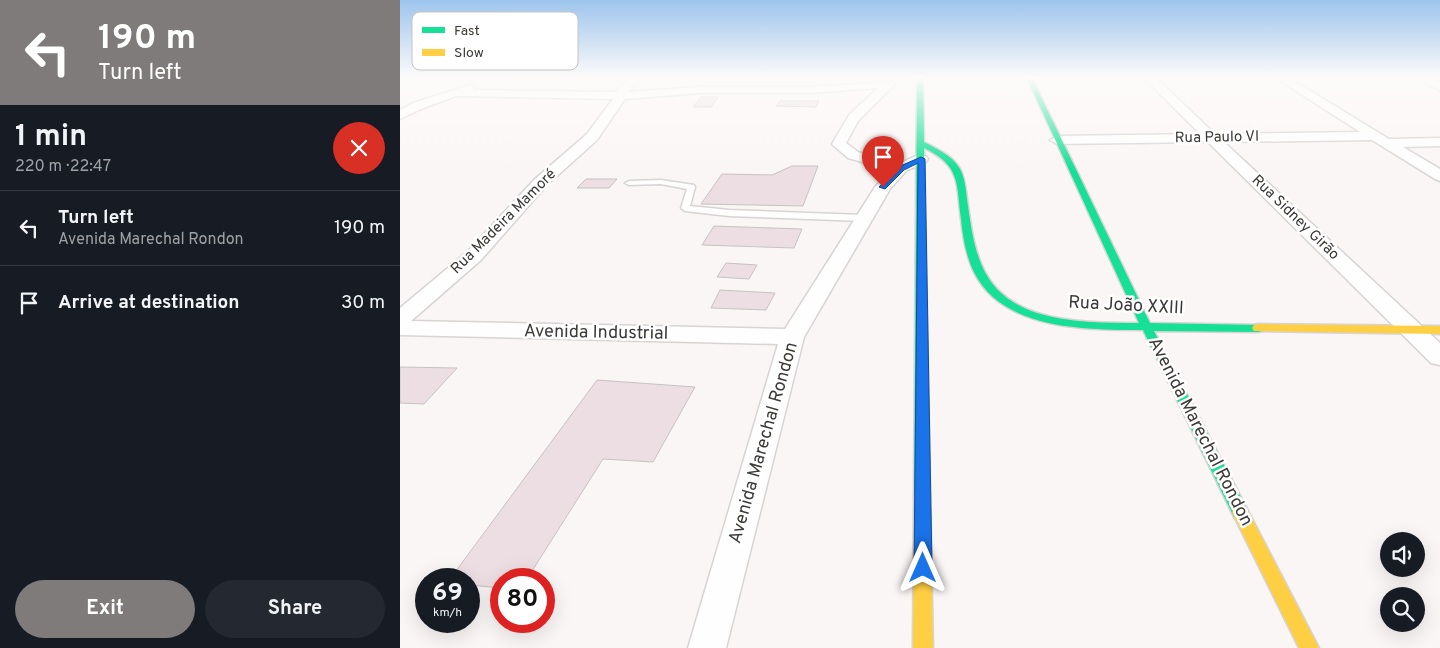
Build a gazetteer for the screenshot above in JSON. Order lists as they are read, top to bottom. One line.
{"streets":{"main road":["Rua João XXIII","Avenida Marechal Rondon"],"street":["Rua Paulo VI","Rua Sidney Girão","Rua Madeira Mamoré","Avenida Industrial"]},"crossings":[["Rua Paulo VI","Rua Sidney Girão"],["Rua Paulo VI","Avenida Marechal Rondon"],["Rua Sidney Girão","Rua João XXIII"],["Rua João XXIII","Avenida Marechal Rondon"],["Avenida Industrial","Avenida Marechal Rondon"]],"legend":["Fast","Slow"],"page":{"turn":["190 m","Turn left"],"heading":["1 min","220 m · 22:47"],"list":[{"name":"Turn left","note":"Avenida Marechal Rondon","value":"190 m"},{"name":"Arrive at destination","value":"30 m"}],"speed":"69 km/h","limit":"80","buttons":["Exit","Share"]}}
